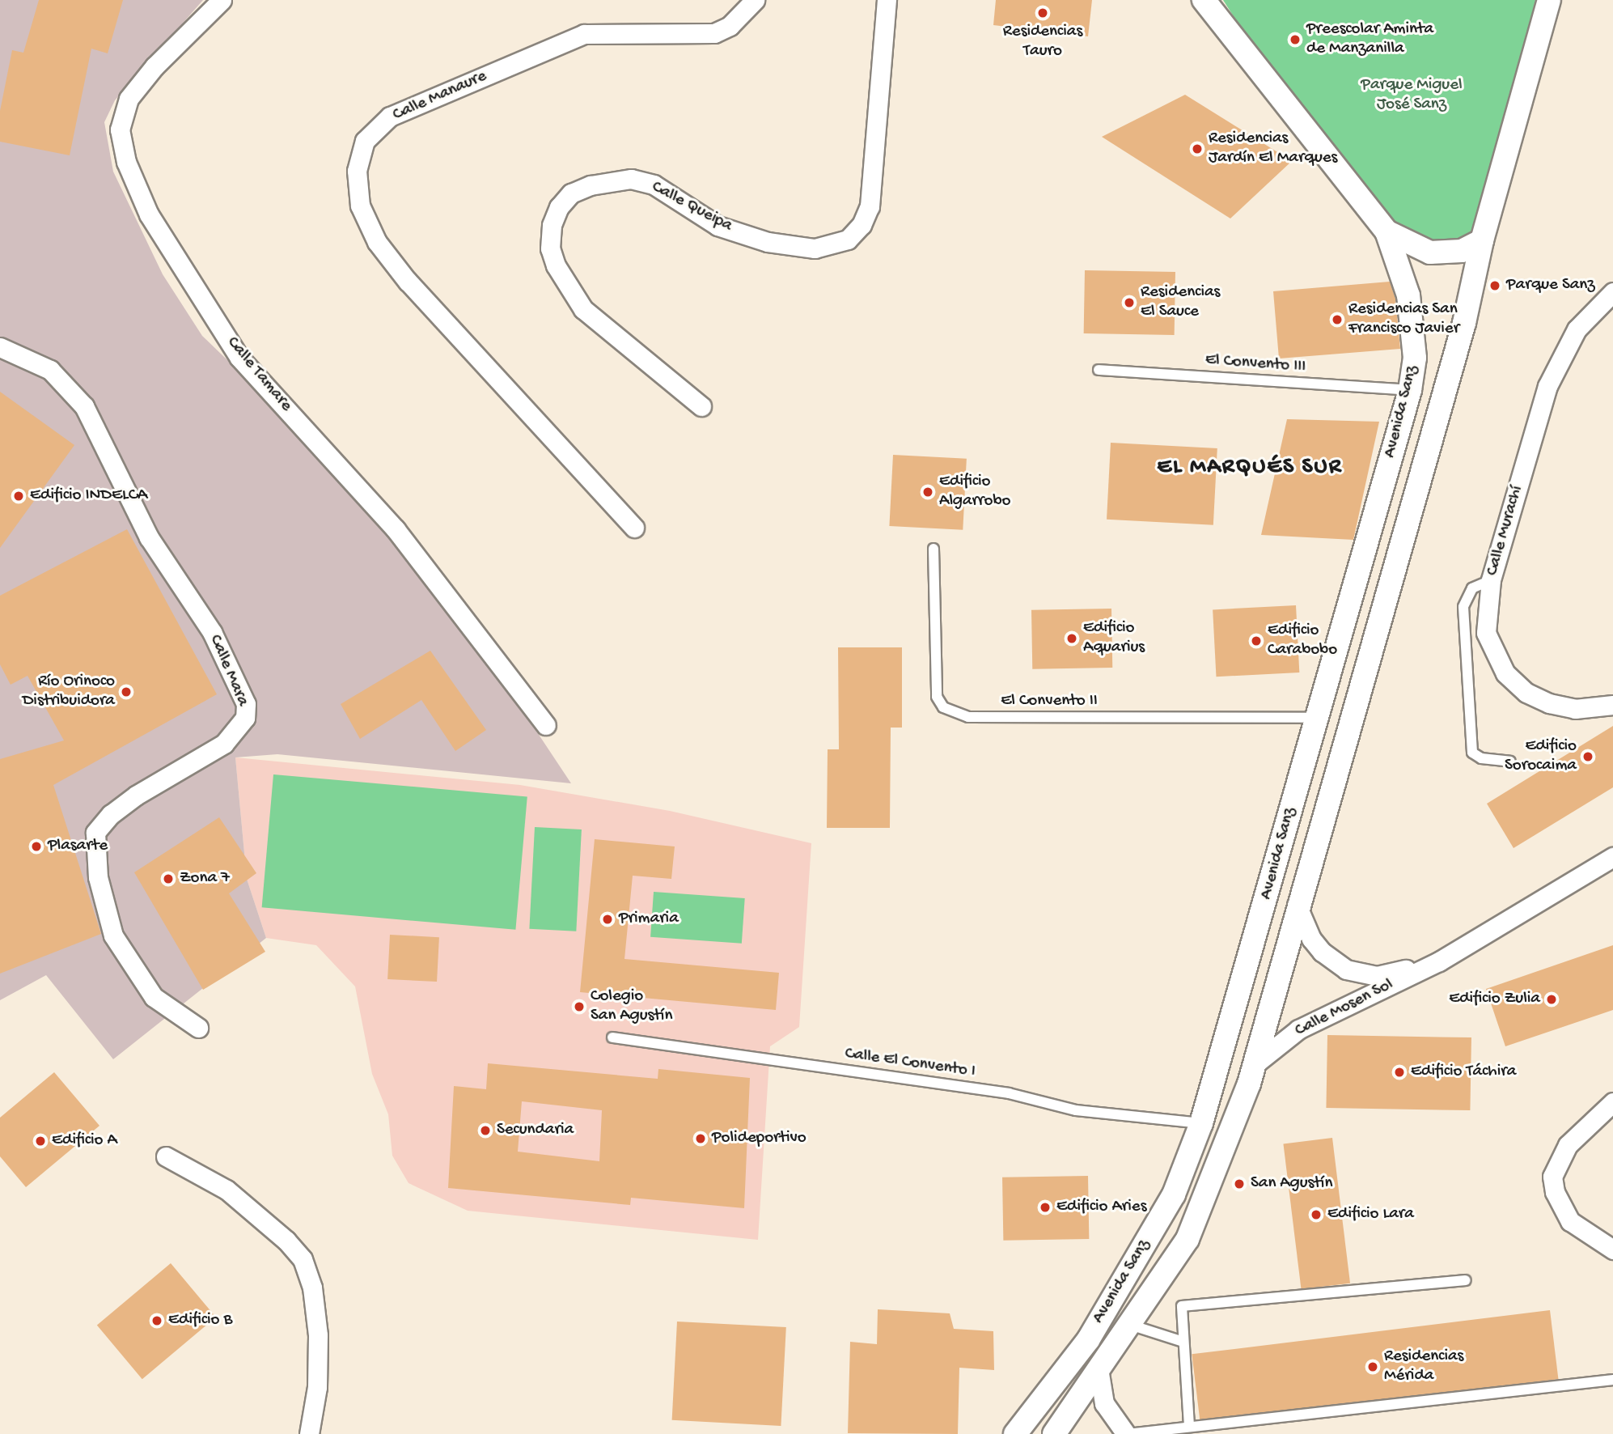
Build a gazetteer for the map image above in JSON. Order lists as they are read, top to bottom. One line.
{"streets":{"street":["Calle Manaure","Calle Queipa","Calle Tamare","Avenida Sanz","Calle Murachí","Calle Mara","Calle Mosen Sol"],"lane":["El Convento III","El Convento II","Calle El Convento I"]},"crossings":[["El Convento III","Avenida Sanz"],["Avenida Sanz","El Convento II"],["Avenida Sanz","Calle Mosen Sol"],["Avenida Sanz","Calle El Convento I"]],"districts":["EL MARQUÉS SUR"],"parks":["Parque Miguel José Sanz"],"places":["Residencias Tauro","Preescolar Aminta de Manzanilla","Residencias Jardín El Marques","Parque Sanz","Residencias El Sauce","Residencias San Francisco Javier","Edificio Algarrobo","Edificio INDELCA","Edificio Aquarius","Edificio Carabobo","Río Orinoco Distribuidora","Edificio Sorocaima","Plasarte","Zona 7","Primaria","Edificio Zulia","Colegio San Agustín","Edificio Táchira","Secundaria","Polideportivo","Edificio A","San Agustín","Edificio Aries","Edificio Lara","Edificio B","Residencias Mérida"]}
